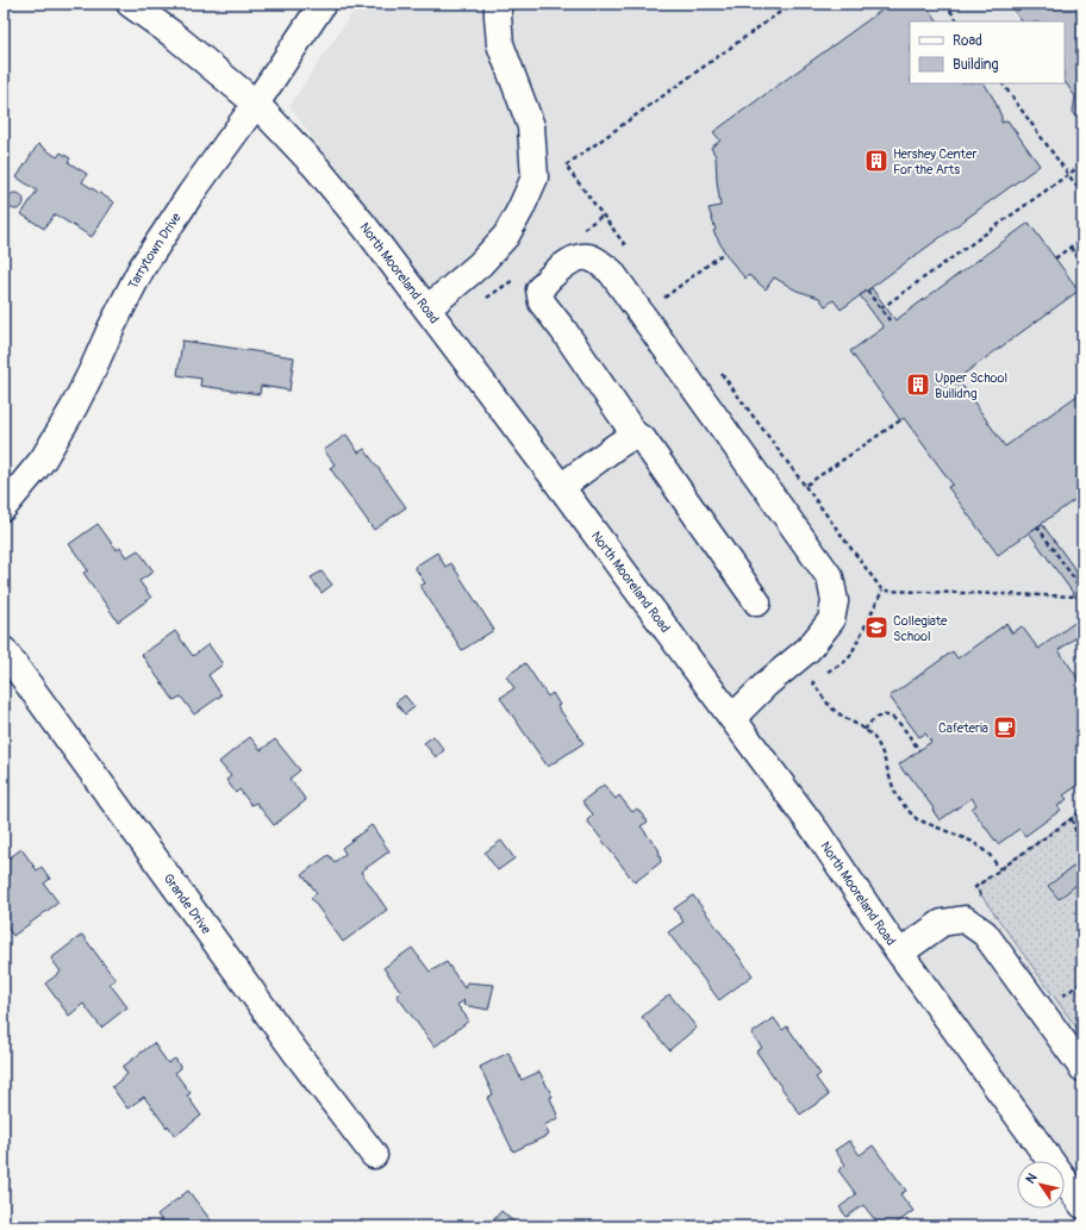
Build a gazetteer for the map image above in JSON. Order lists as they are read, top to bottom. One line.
{"streets":{"street":["Tarrytown Drive","North Mooreland Road","Grande Drive"]},"crossings":[["Tarrytown Drive","North Mooreland Road"]],"places":{"building":["Hershey Center For the Arts","Upper School Builidng"],"school or university":["Collegiate School"],"cafe":["Cafeteria"]},"legend":["Road","Building"],"north":"top left"}
